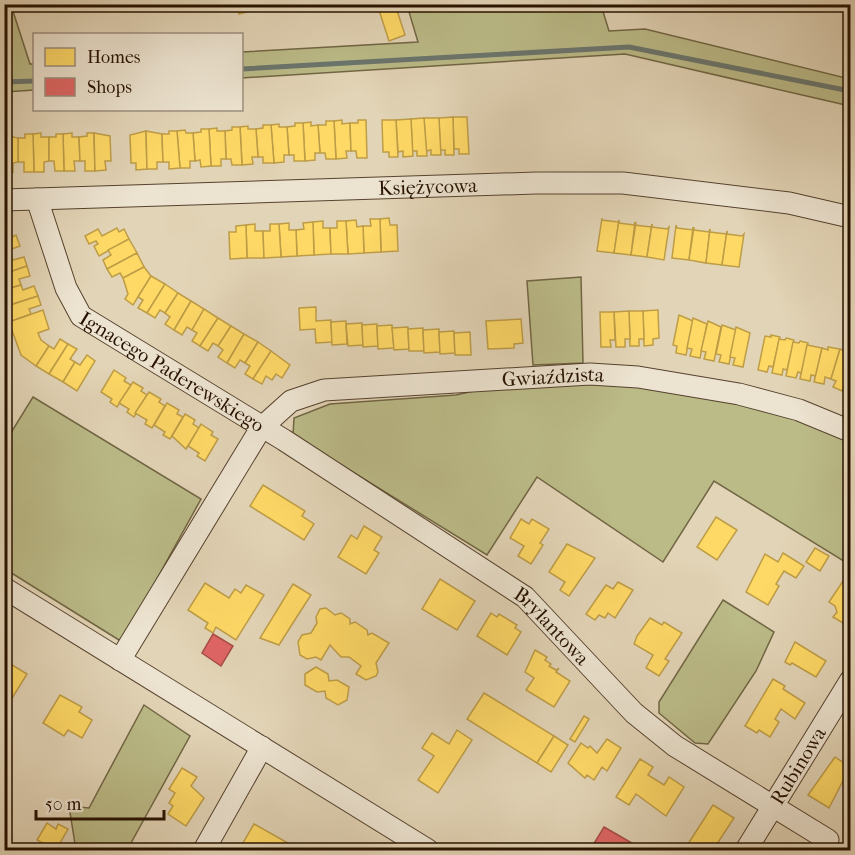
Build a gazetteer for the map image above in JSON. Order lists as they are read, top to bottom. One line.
{"streets":{"street":["Księżycowa","Ignacego Paderewskiego","Gwiaździsta","Brylantowa","Rubinowa"]},"crossings":[["Księżycowa","Ignacego Paderewskiego"],["Ignacego Paderewskiego","Gwiaździsta"],["Ignacego Paderewskiego","Brylantowa"],["Gwiaździsta","Brylantowa"],["Brylantowa","Rubinowa"]],"legend":["Homes","Shops"],"scale_bar":"50 m"}
